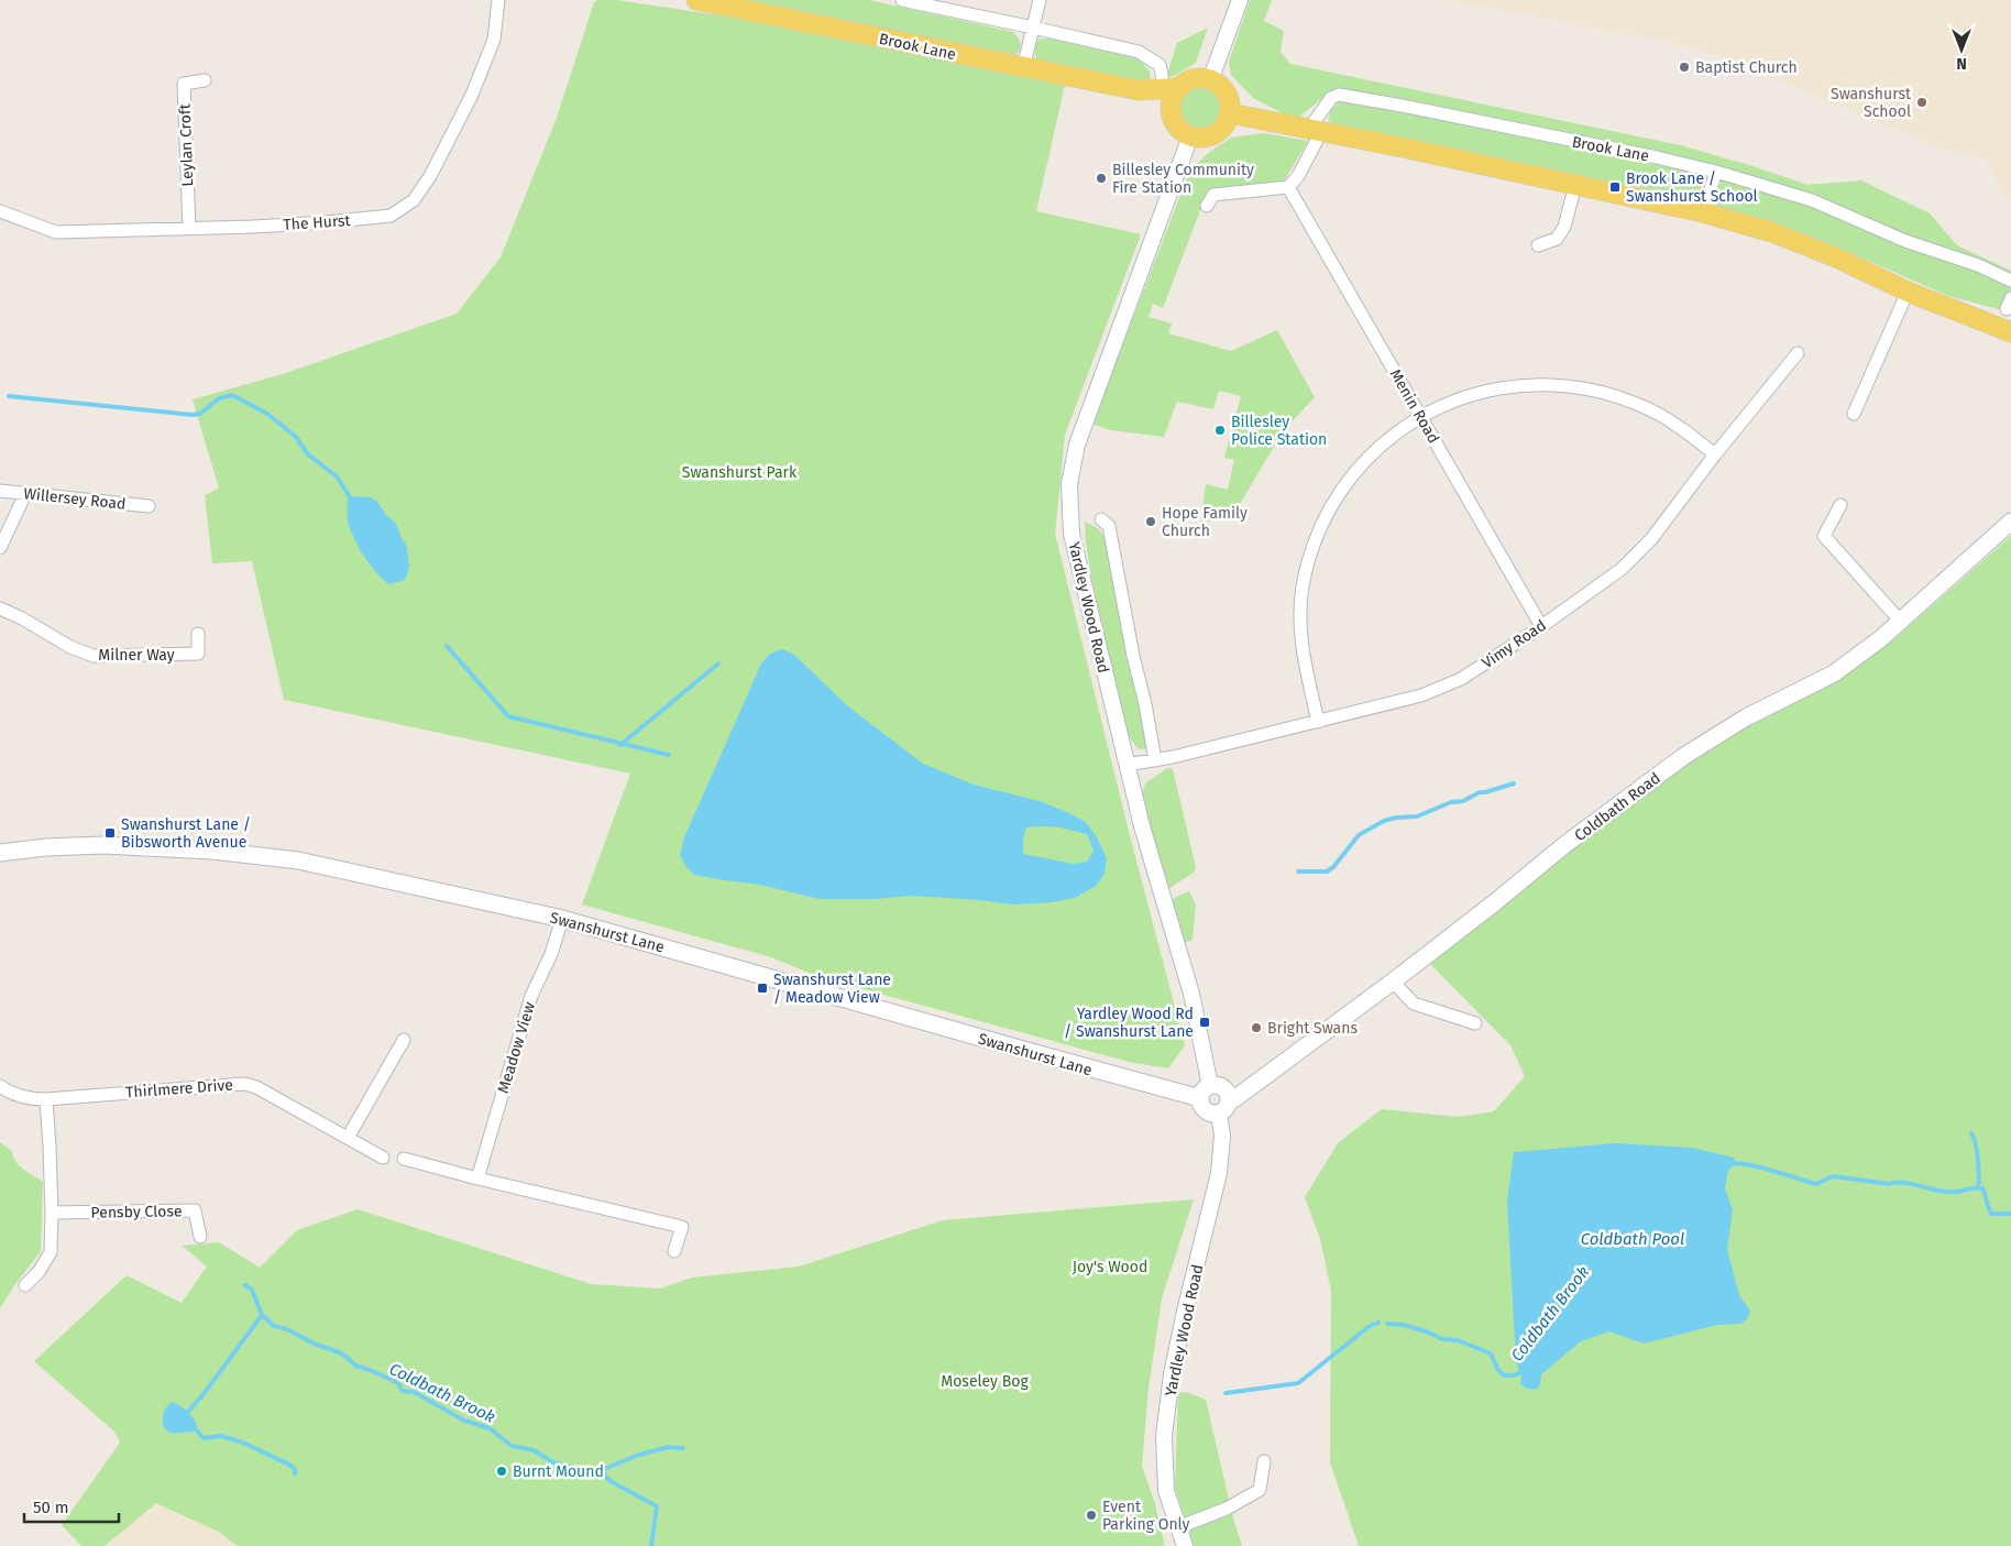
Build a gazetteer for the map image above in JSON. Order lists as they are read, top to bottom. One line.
{"streets":{"main road":["Brook Lane","Coldbath Road","Swanshurst Lane"],"street":["Leylan Croft","The Hurst","Menin Road","Willersey Road","Yardley Wood Road","Vimy Road","Milner Way","Meadow View","Thirlmere Drive","Pensby Close"]},"crossings":[["Brook Lane","Yardley Wood Road"],["Leylan Croft","The Hurst"],["Menin Road","Vimy Road"],["Yardley Wood Road","Vimy Road"],["Yardley Wood Road","Coldbath Road"],["Yardley Wood Road","Swanshurst Lane"],["Coldbath Road","Swanshurst Lane"],["Swanshurst Lane","Meadow View"]],"water":["Coldbath Pool","Coldbath Brook"],"parks":["Swanshurst Park","Joy's Wood","Moseley Bog"],"places":{"other":["Baptist Church","Swanshurst School","Billesley Community Fire Station","Billesley Police Station","Hope Family Church","Bright Swans","Burnt Mound","Event Parking Only"],"transit":["Brook Lane / Swanshurst School","Swanshurst Lane / Bibsworth Avenue","Swanshurst Lane / Meadow View","Yardley Wood Rd / Swanshurst Lane"]},"scale_bar":"50 m","north":"bottom"}
